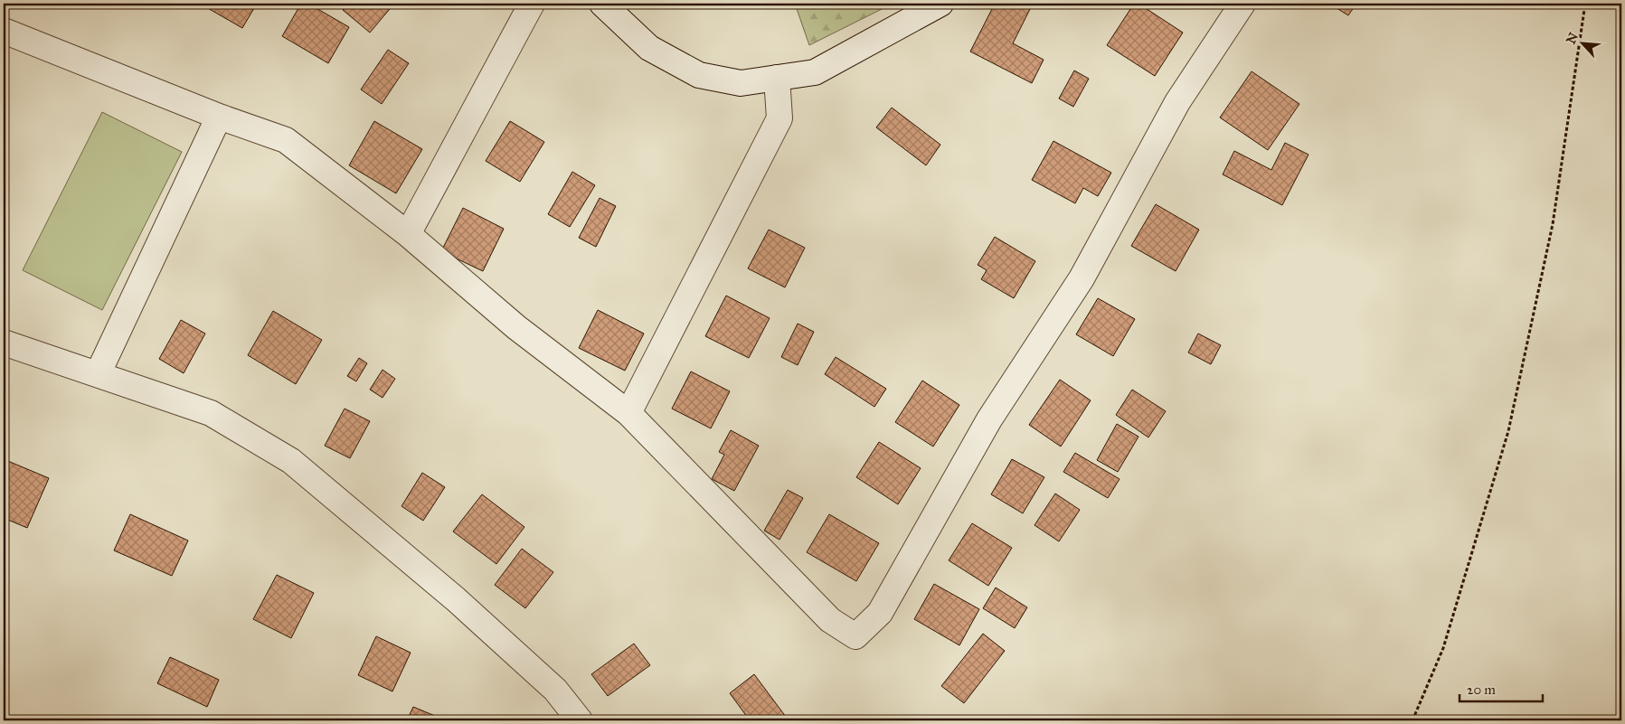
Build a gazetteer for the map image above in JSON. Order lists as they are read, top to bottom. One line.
{"scale_bar":"20 m","north":"top left"}
